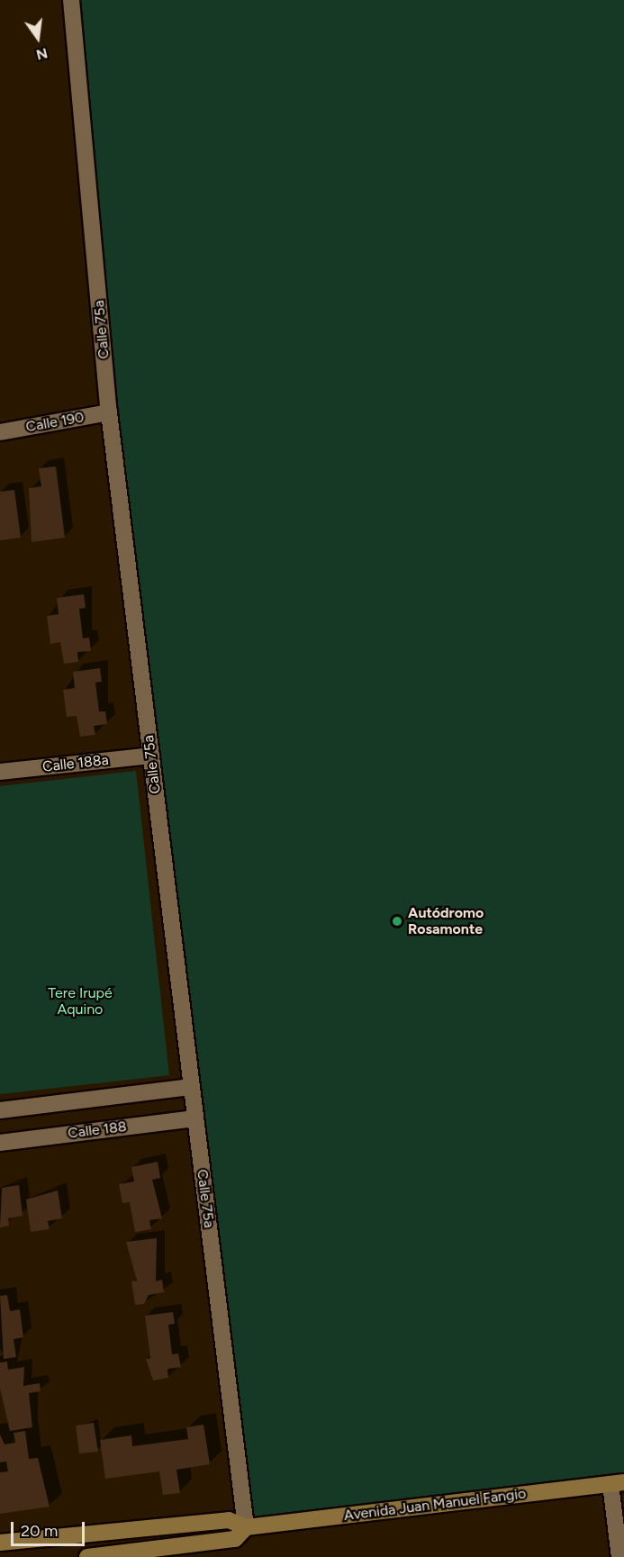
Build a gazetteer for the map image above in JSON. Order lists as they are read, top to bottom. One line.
{"streets":{"main road":["Avenida Juan Manuel Fangio"],"street":["Calle 75a","Calle 190","Calle 188a","Calle 188"]},"crossings":[["Calle 75a","Calle 190"],["Calle 75a","Calle 188a"],["Calle 75a","Calle 188"],["Calle 75a","Avenida Juan Manuel Fangio"]],"parks":["Tere Irupé Aquino"],"places":["Autódromo Rosamonte"],"scale_bar":"20 m","north":"bottom"}
